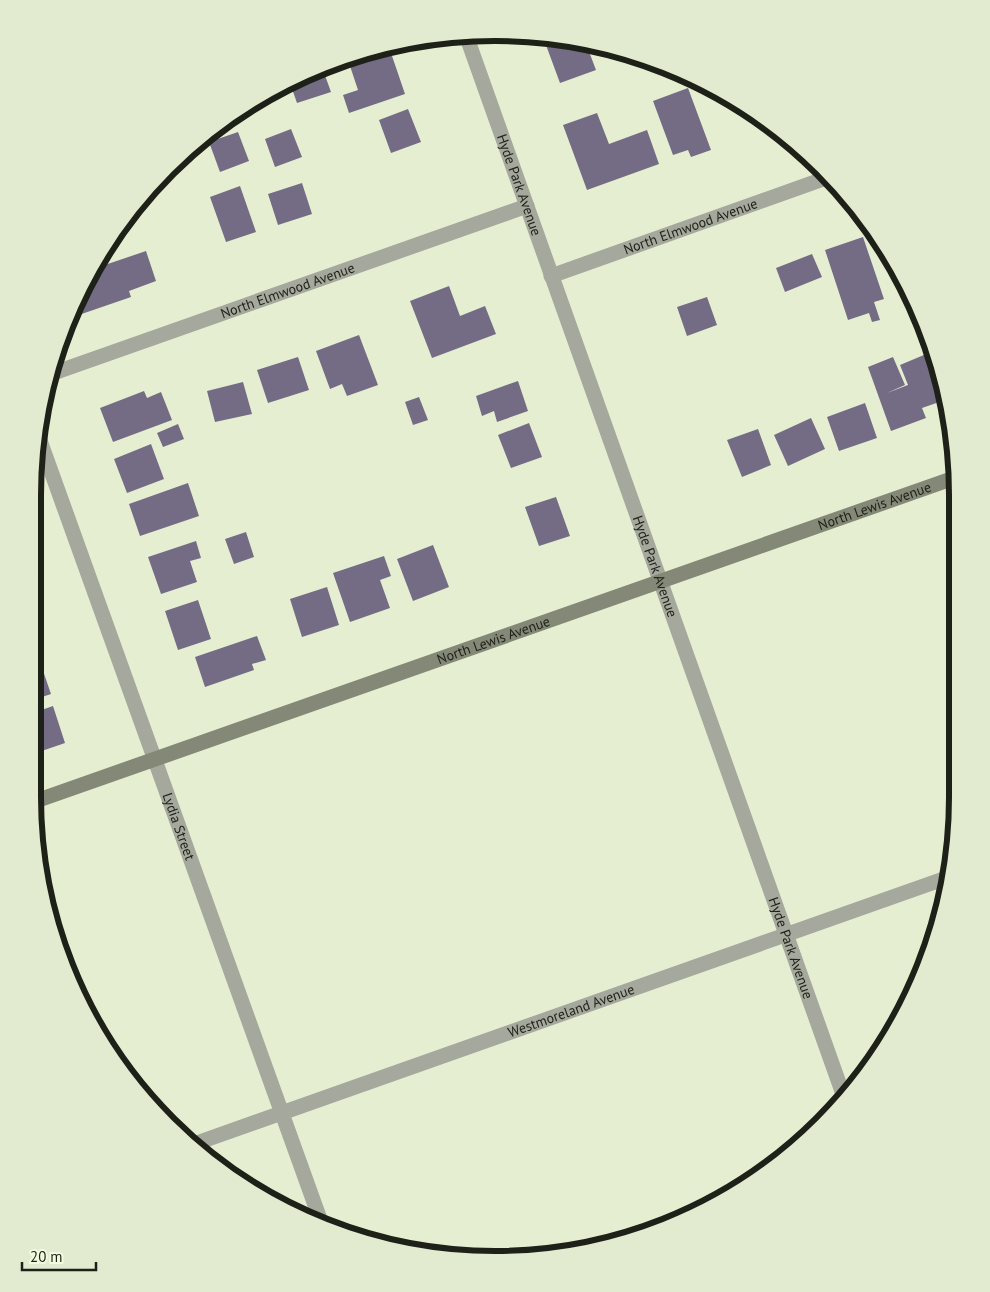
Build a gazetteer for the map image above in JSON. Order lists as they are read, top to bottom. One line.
{"streets":{"main road":["North Lewis Avenue"],"street":["Hyde Park Avenue","North Elmwood Avenue","Lydia Street","Westmoreland Avenue"]},"crossings":[["Hyde Park Avenue","North Elmwood Avenue"],["Hyde Park Avenue","North Lewis Avenue"],["Hyde Park Avenue","Westmoreland Avenue"],["North Lewis Avenue","Lydia Street"],["Lydia Street","Westmoreland Avenue"]],"scale_bar":"20 m"}
